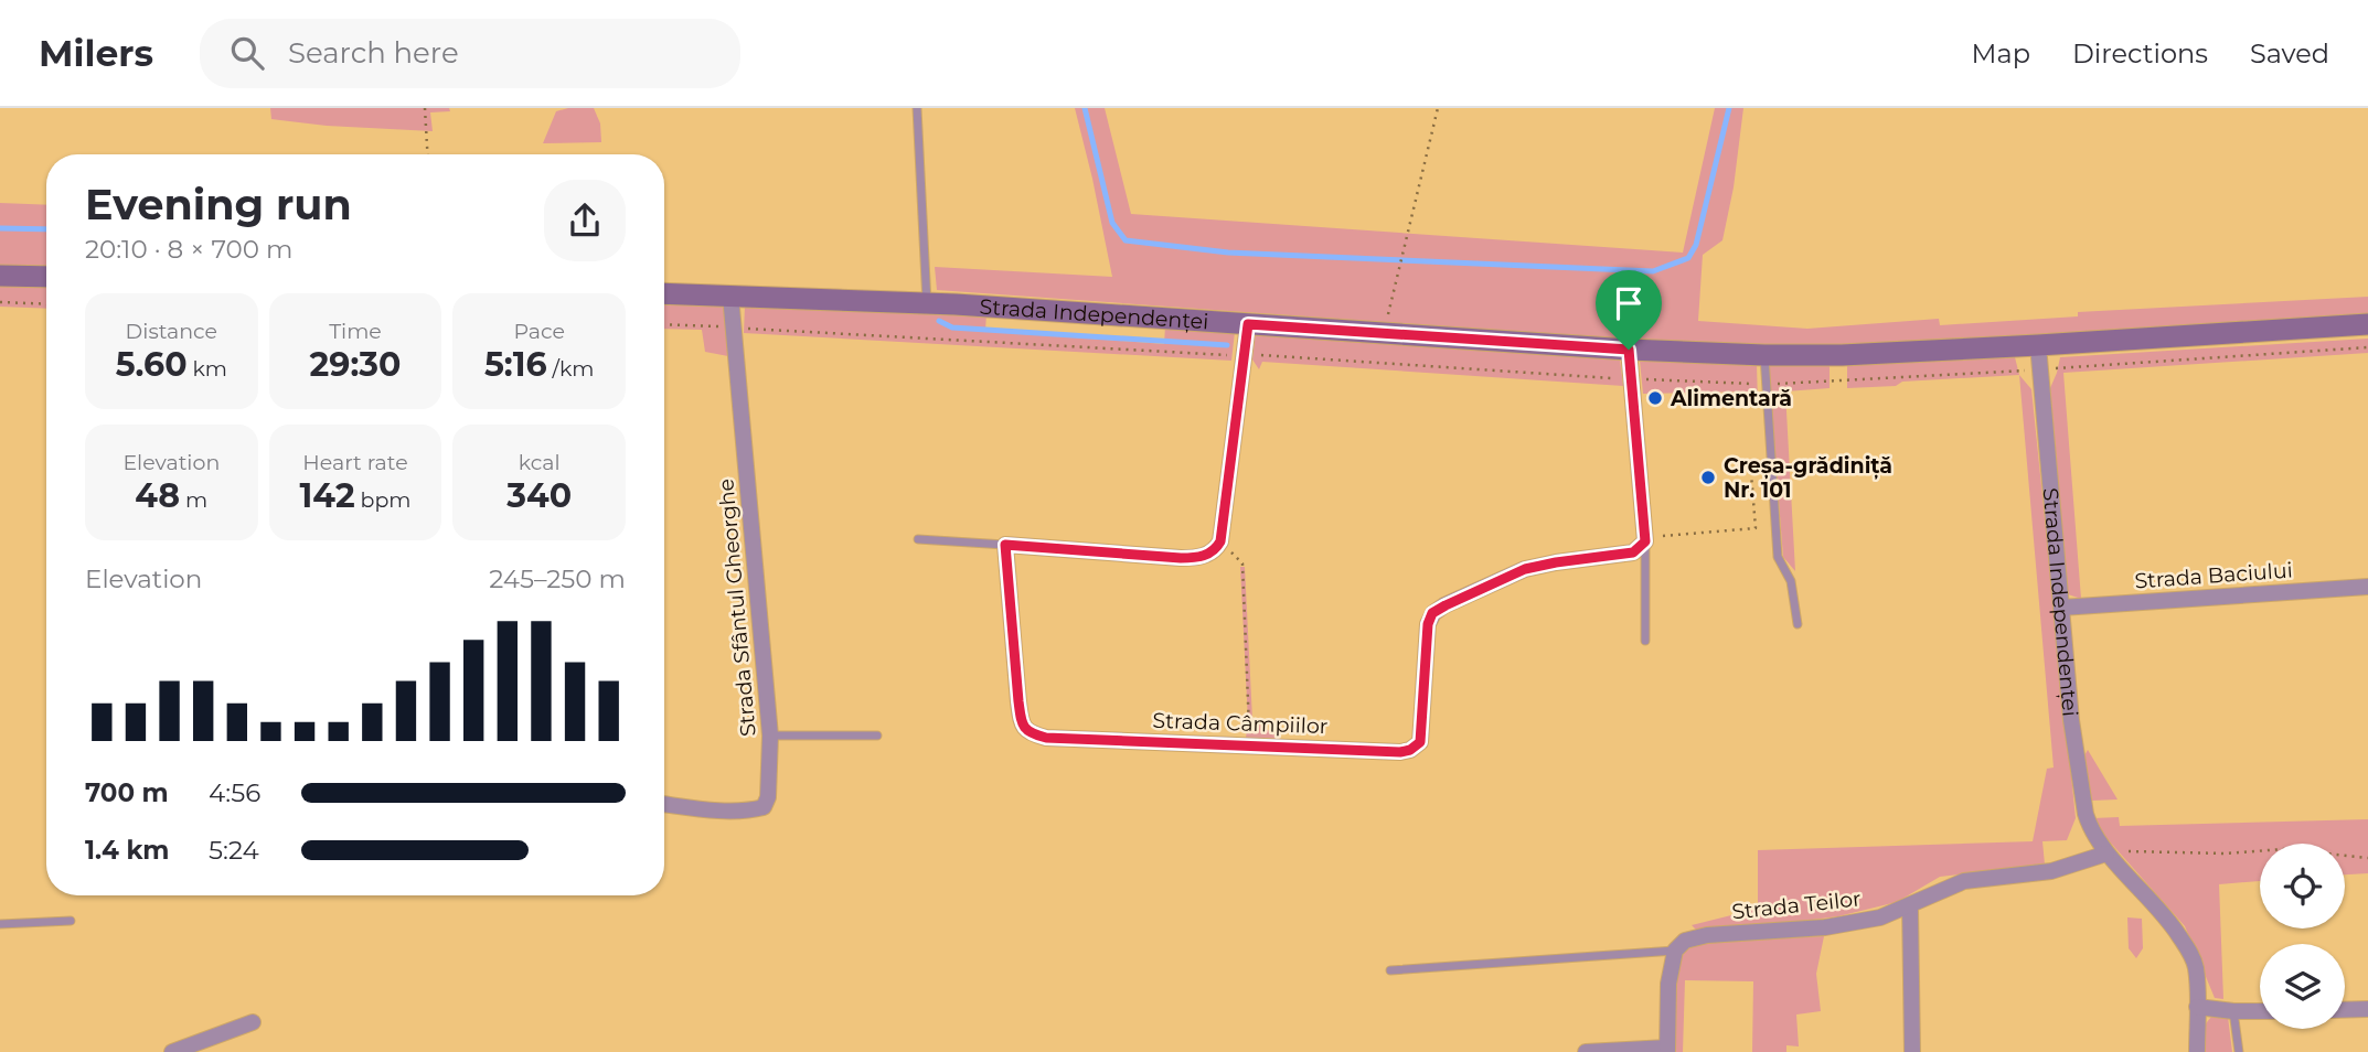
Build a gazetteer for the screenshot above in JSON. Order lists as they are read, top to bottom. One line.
{"streets":{"main road":["Strada Independenței"],"street":["Strada Baciului","Strada Sfântul Gheorghe","Strada Câmpiilor","Strada Teilor"]},"crossings":[["Strada Independenței","Strada Baciului"],["Strada Independenței","Strada Sfântul Gheorghe"],["Strada Independenței","Strada Teilor"]],"places":["Alimentară","Creșa-grădiniță Nr. 101"],"page":{"header":"Milers","search":"Search here","nav":["Map","Directions","Saved"],"heading":["Evening run","20:10 · 8 × 700 m"],"stats":[["Distance","5.60 km"],["Time","29:30"],["Pace","5:16 /km"],["Elevation","48 m"],["Heart rate","142 bpm"],["kcal","340"]],"chart":["Elevation","245–250 m"],"list":[{"name":"700 m","note":"4:56"},{"name":"1.4 km","note":"5:24"}]}}
